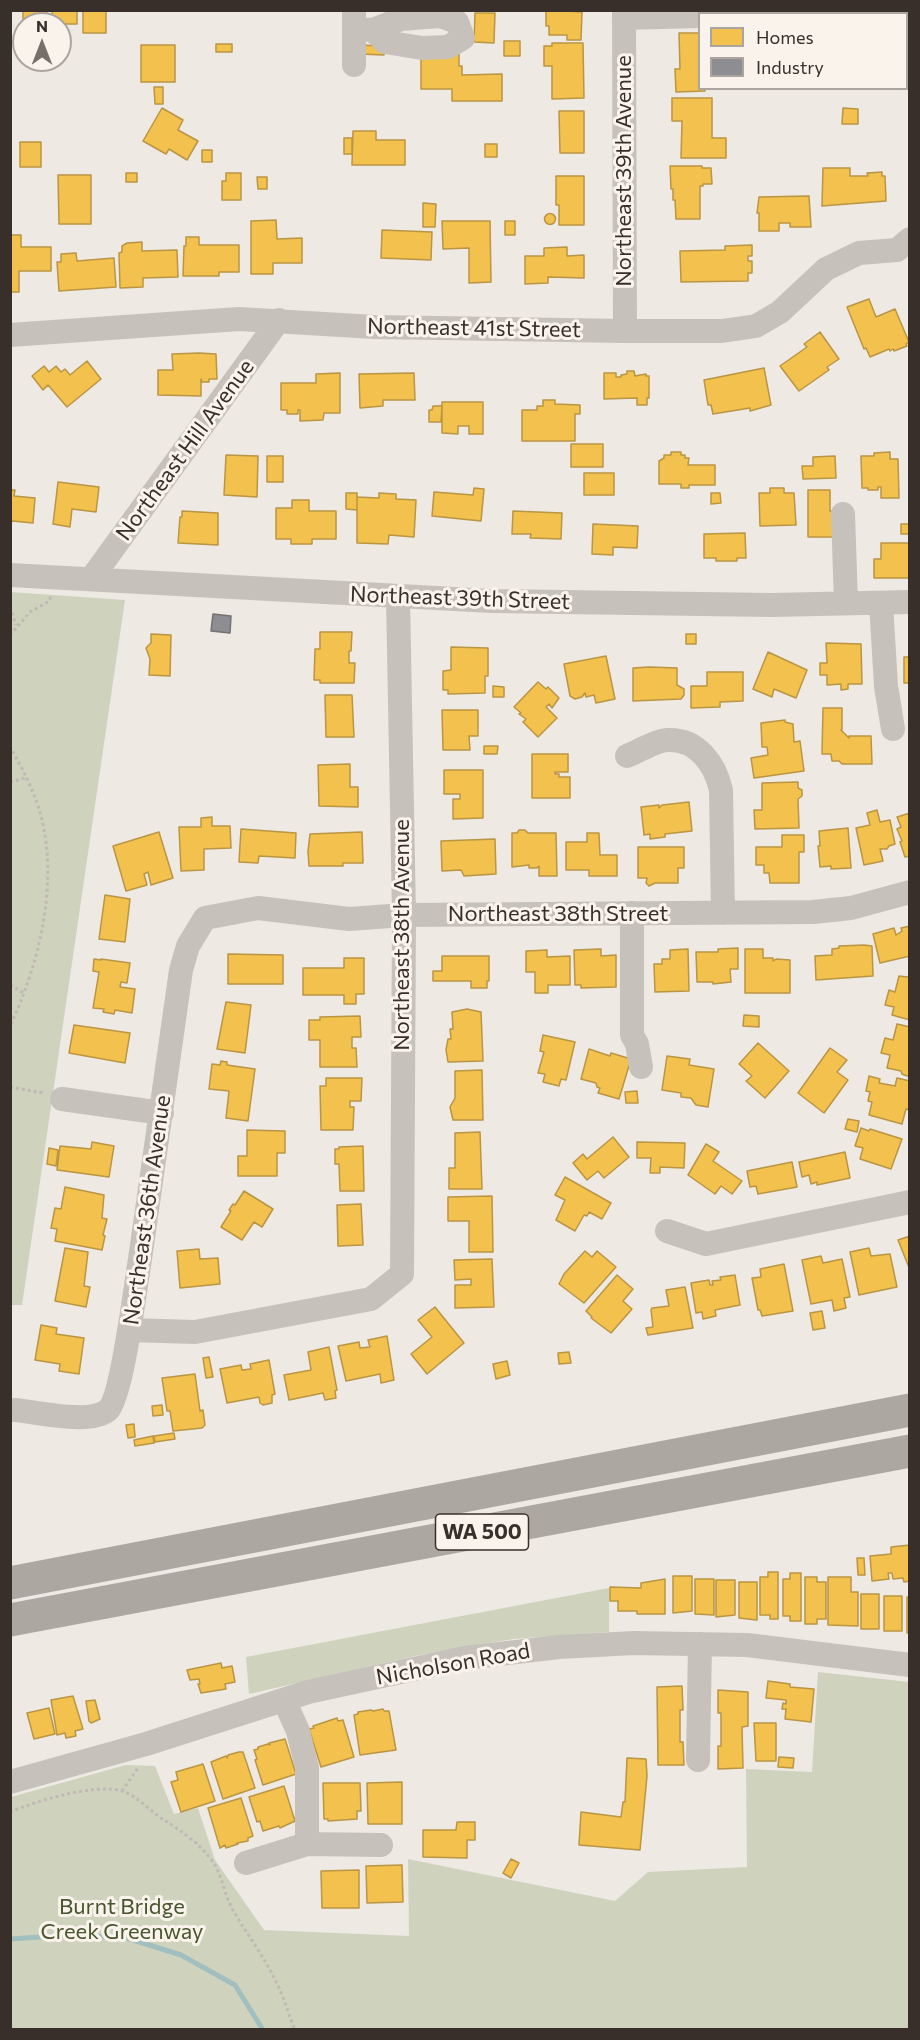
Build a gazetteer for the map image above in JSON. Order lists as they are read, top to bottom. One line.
{"streets":{"highway":["WA 500"],"street":["Northeast 39th Avenue","Northeast 41st Street","Northeast Hill Avenue","Northeast 39th Street","Northeast 38th Street","Northeast 38th Avenue","Northeast 36th Avenue","Nicholson Road"]},"crossings":[["Northeast 39th Avenue","Northeast 41st Street"],["Northeast 41st Street","Northeast Hill Avenue"],["Northeast Hill Avenue","Northeast 39th Street"],["Northeast 39th Street","Northeast 38th Avenue"],["Northeast 38th Street","Northeast 38th Avenue"],["Northeast 38th Street","Northeast 36th Avenue"],["Northeast 38th Avenue","Northeast 36th Avenue"]],"parks":["Burnt Bridge Creek Greenway"],"legend":["Homes","Industry"],"north":"top"}
